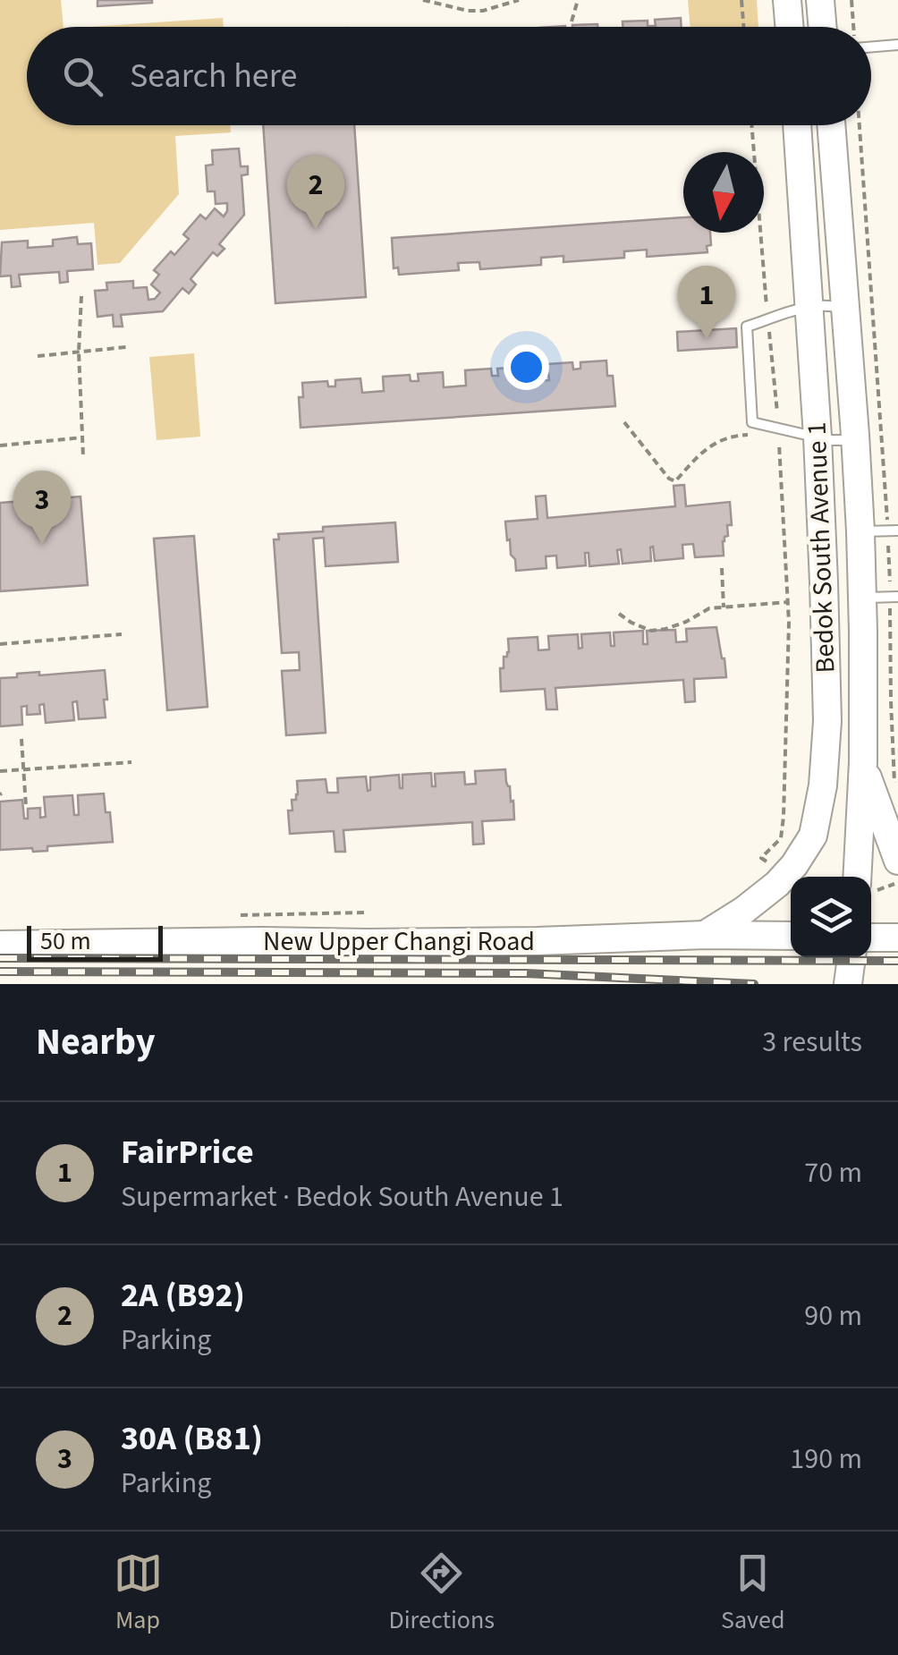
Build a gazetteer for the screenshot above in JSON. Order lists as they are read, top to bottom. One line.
{"streets":{"main road":["Bedok South Avenue 1","New Upper Changi Road"]},"crossings":[["Bedok South Avenue 1","New Upper Changi Road"]],"scale_bar":"50 m","north":"bottom","page":{"search":"Search here","pins":["2","1","3"],"scale":"50 m","heading":["Nearby","3 results"],"list":[{"mark":"1","name":"FairPrice","note":"Supermarket · Bedok South Avenue 1","value":"70 m"},{"mark":"2","name":"2A (B92)","note":"Parking","value":"90 m"},{"mark":"3","name":"30A (B81)","note":"Parking","value":"190 m"}],"nav":["Map","Directions","Saved"]}}
